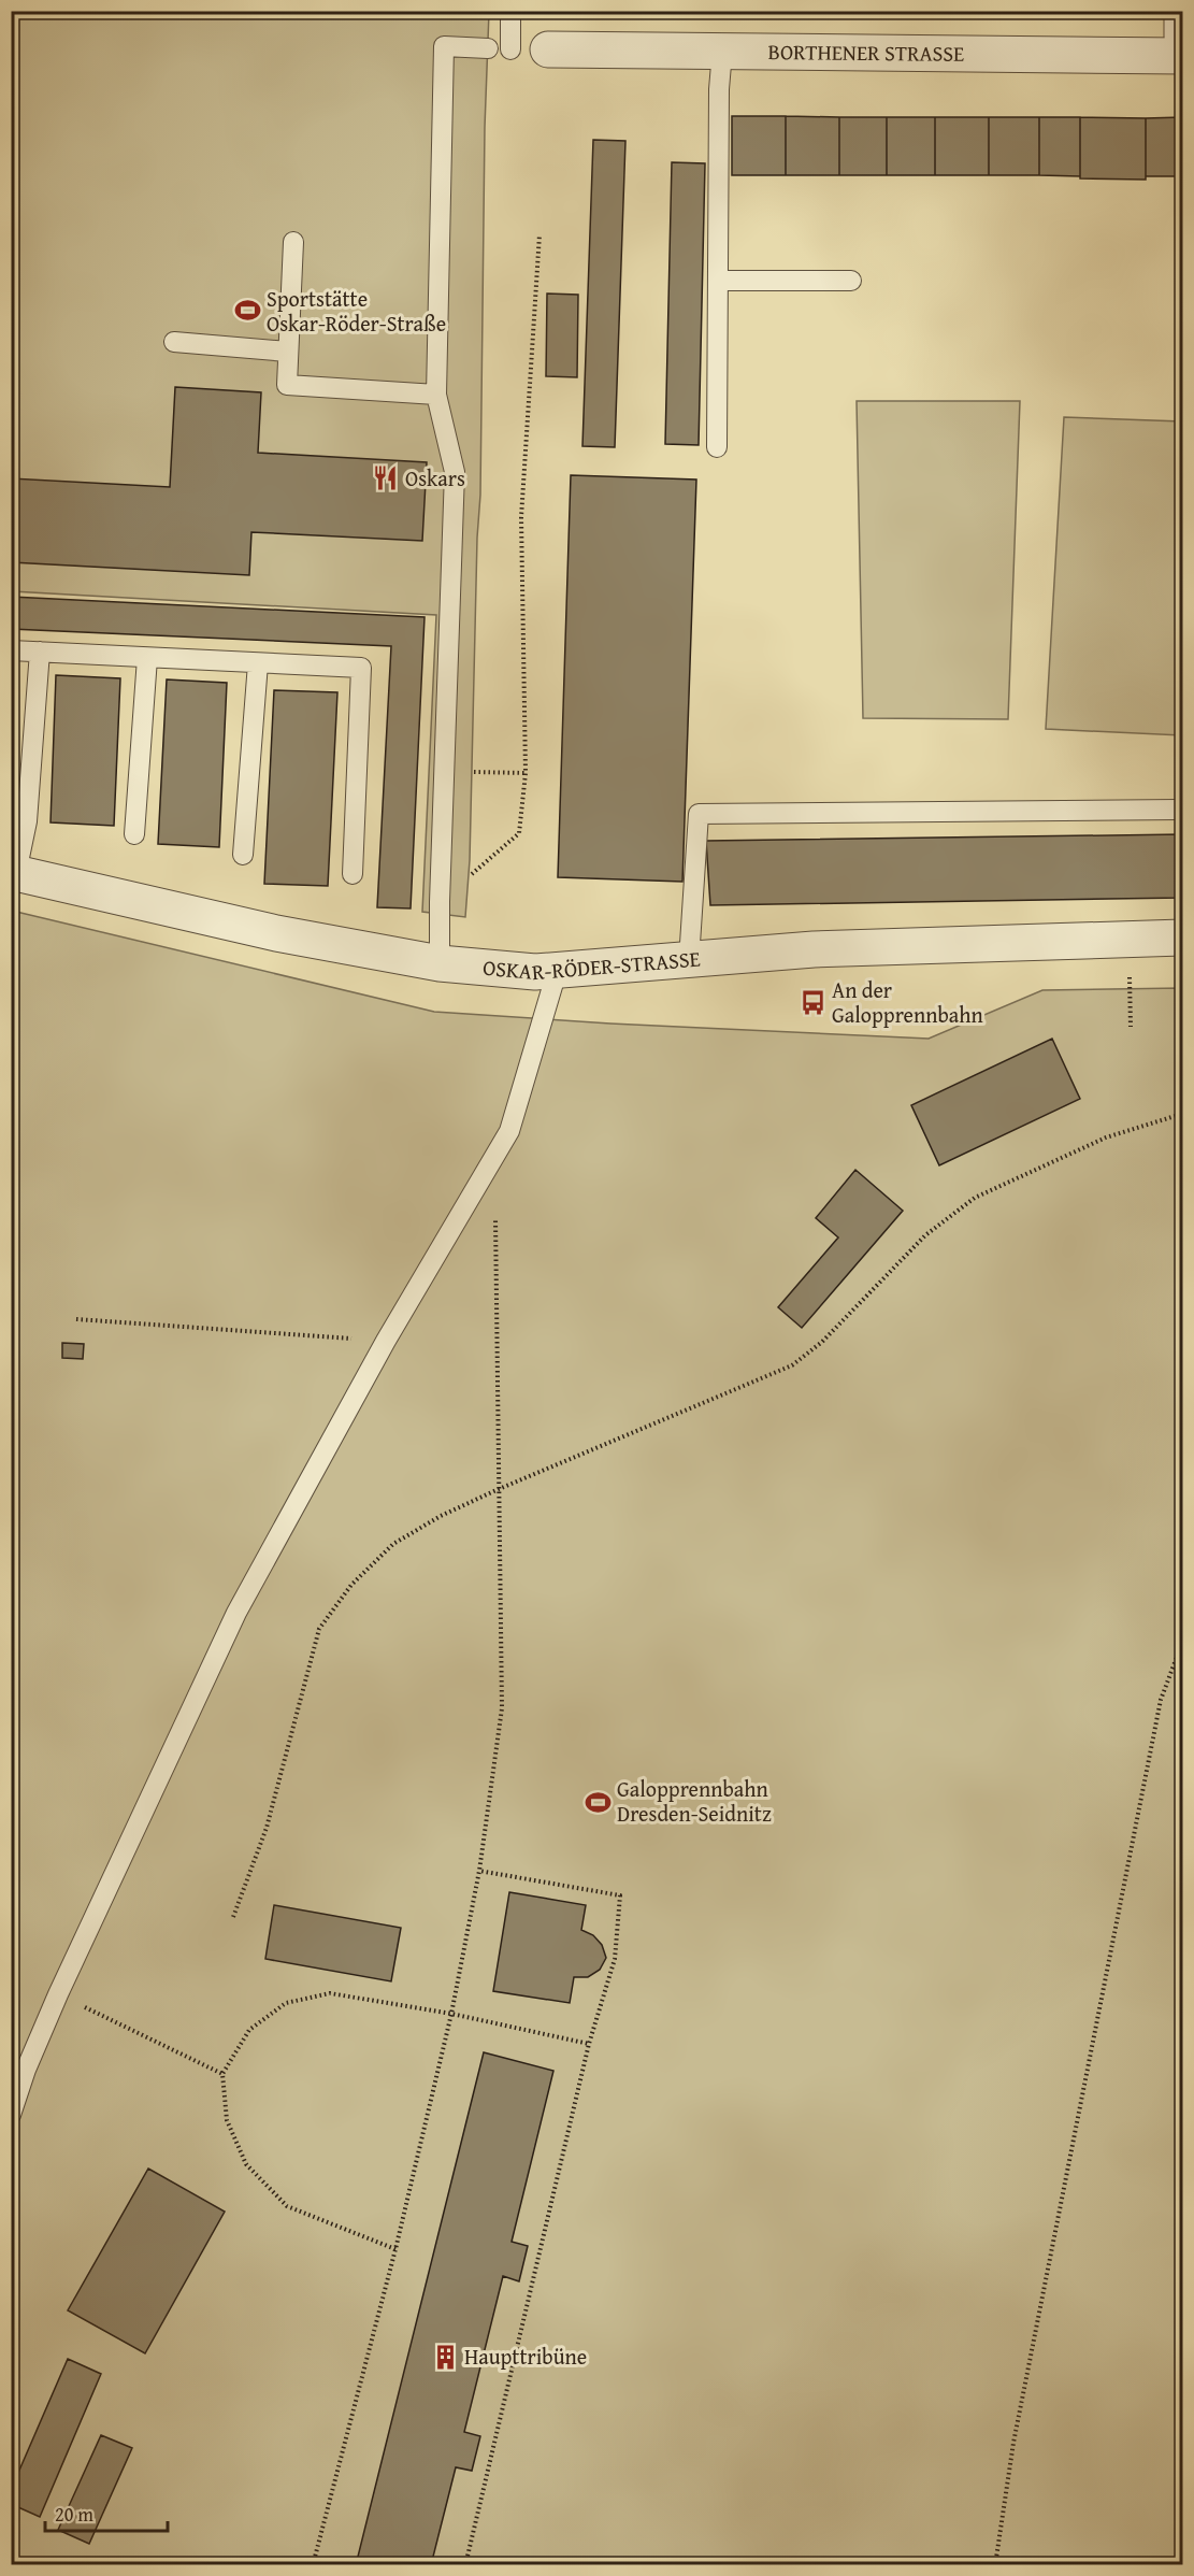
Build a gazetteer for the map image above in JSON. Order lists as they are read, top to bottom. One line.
{"streets":{"street":["BORTHENER STRASSE","OSKAR-RÖDER-STRASSE"]},"places":{"sports":["Sportstätte Oskar-Röder-Straße","Galopprennbahn Dresden-Seidnitz"],"restaurant":["Oskars"],"bus stop":["An der Galopprennbahn"],"building":["Haupttribüne"]},"scale_bar":"20 m"}
